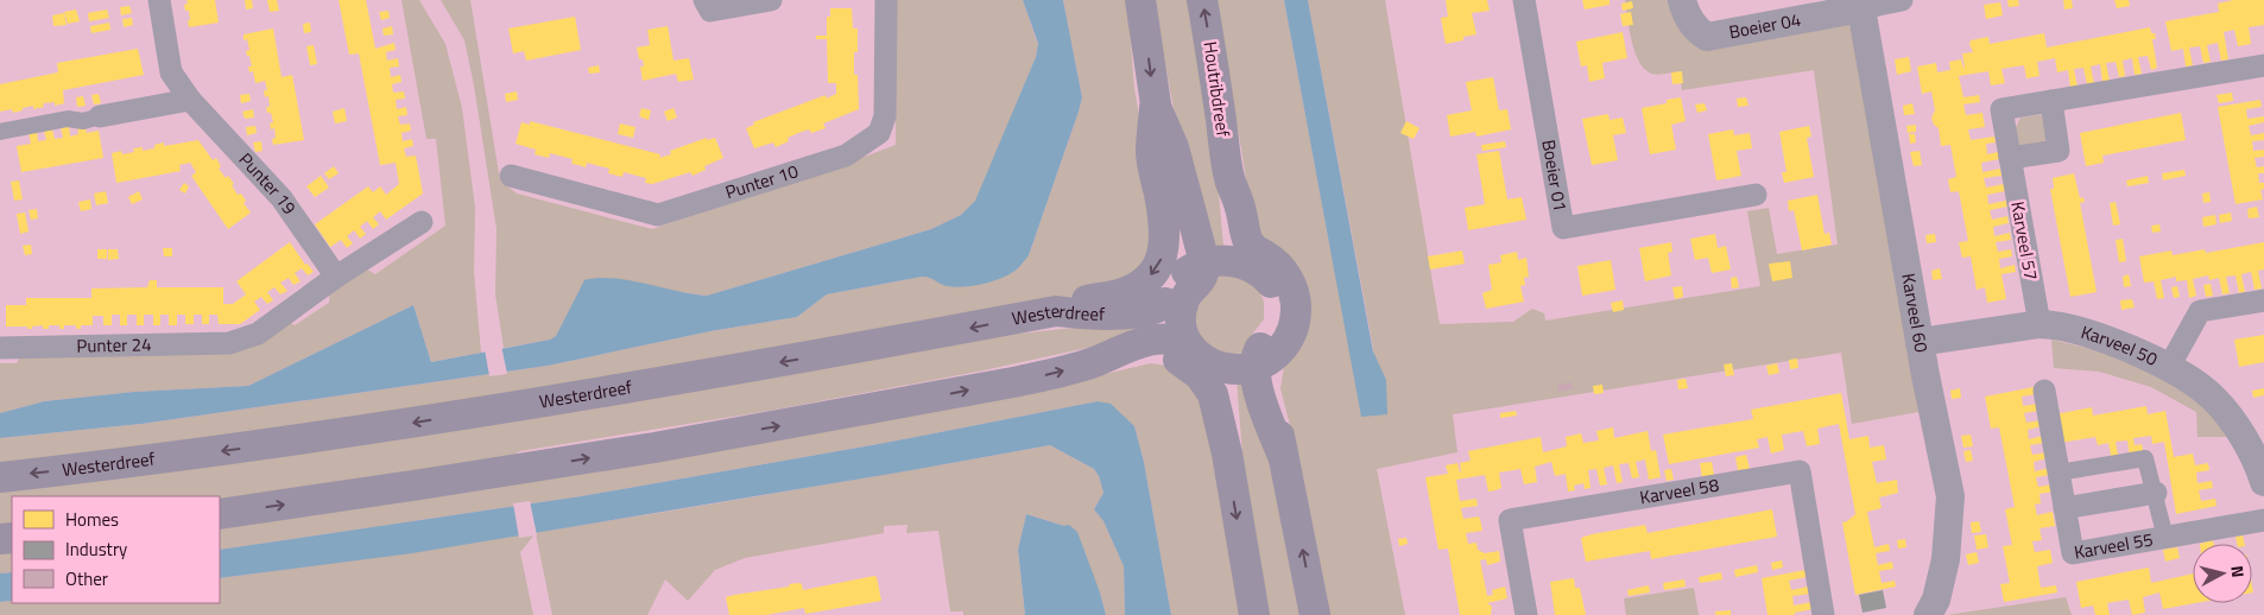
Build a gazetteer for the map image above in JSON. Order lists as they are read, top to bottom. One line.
{"streets":{"main road":["Houtribdreef","Westerdreef"],"street":["Boeier 04","Boeier 01","Punter 10","Punter 19","Karveel 57","Karveel 60","Punter 24","Karveel 50","Karveel 58","Karveel 55"]},"crossings":[["Boeier 04","Karveel 60"],["Punter 19","Punter 24"],["Karveel 57","Karveel 50"],["Karveel 60","Karveel 50"]],"legend":["Homes","Industry","Other"],"north":"right"}
